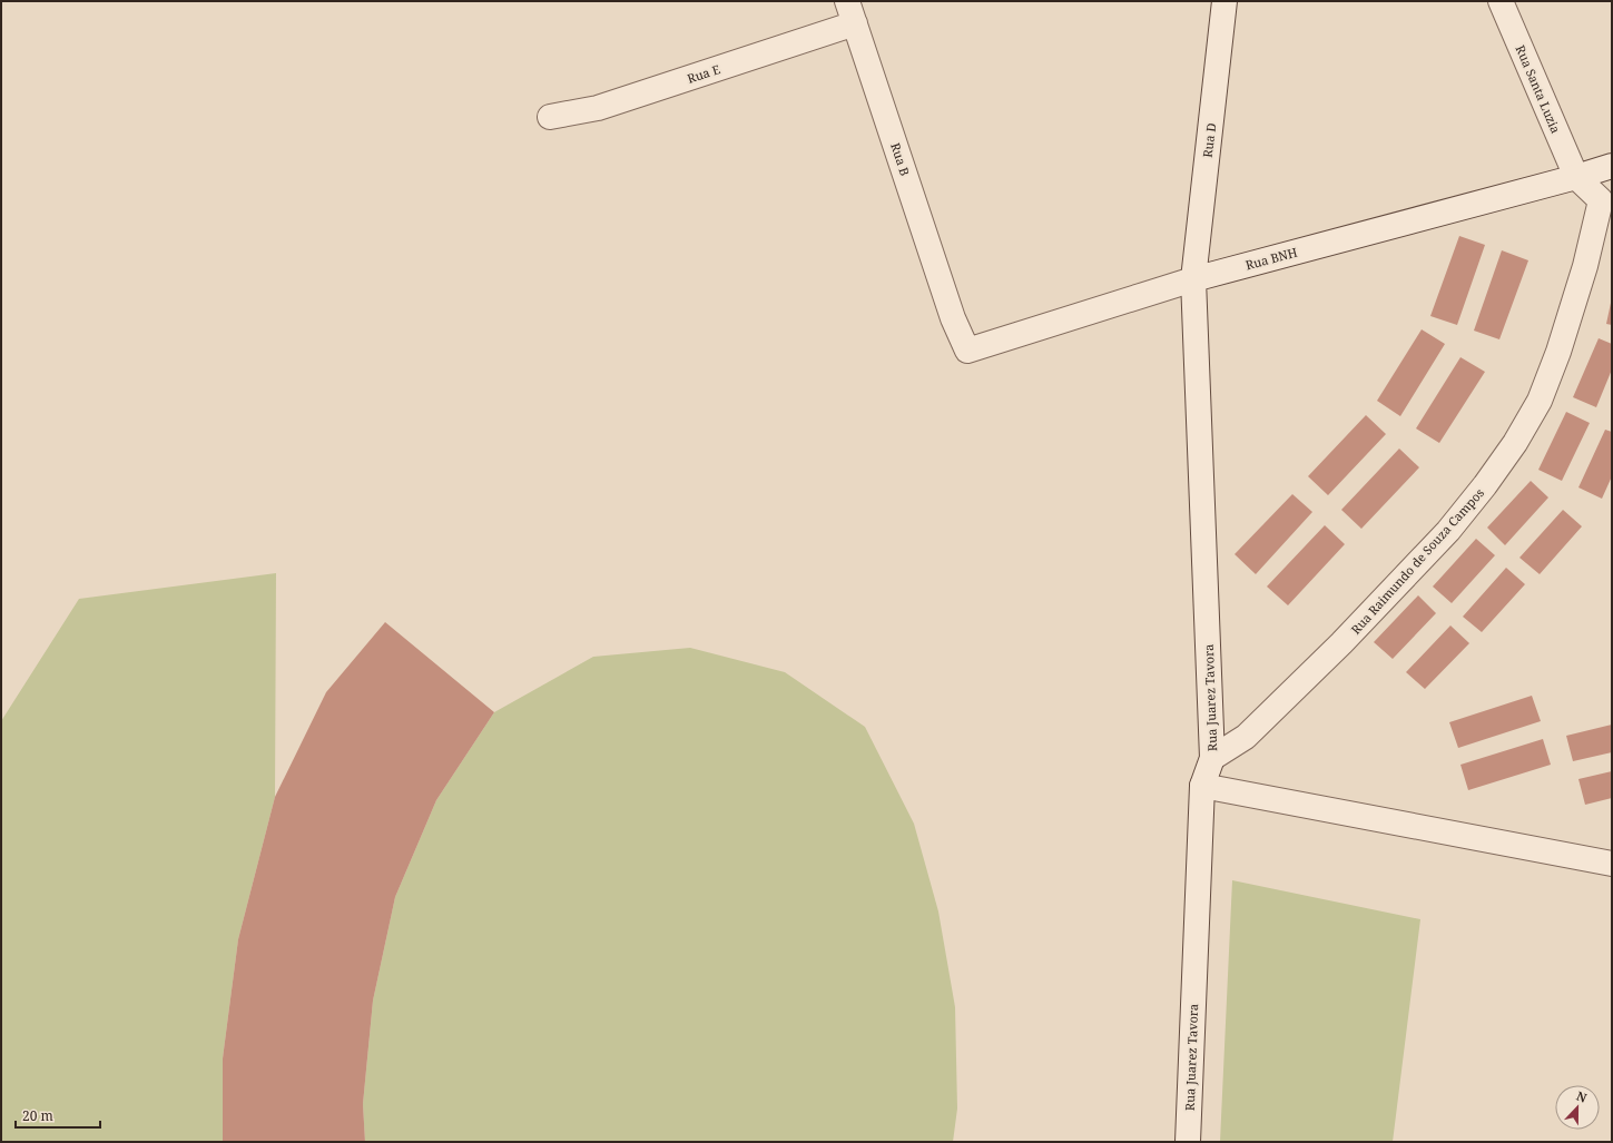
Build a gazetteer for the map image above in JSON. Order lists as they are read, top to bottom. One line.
{"streets":{"street":["Rua E","Rua Santa Luzia","Rua D","Rua B","Rua BNH","Rua Raimundo de Souza Campos","Rua Juarez Tavora"]},"crossings":[["Rua E","Rua B"],["Rua Santa Luzia","Rua BNH"],["Rua Santa Luzia","Rua Raimundo de Souza Campos"],["Rua D","Rua BNH"],["Rua D","Rua Juarez Tavora"],["Rua B","Rua BNH"],["Rua BNH","Rua Raimundo de Souza Campos"],["Rua BNH","Rua Juarez Tavora"],["Rua Raimundo de Souza Campos","Rua Juarez Tavora"]],"scale_bar":"20 m","north":"top"}
